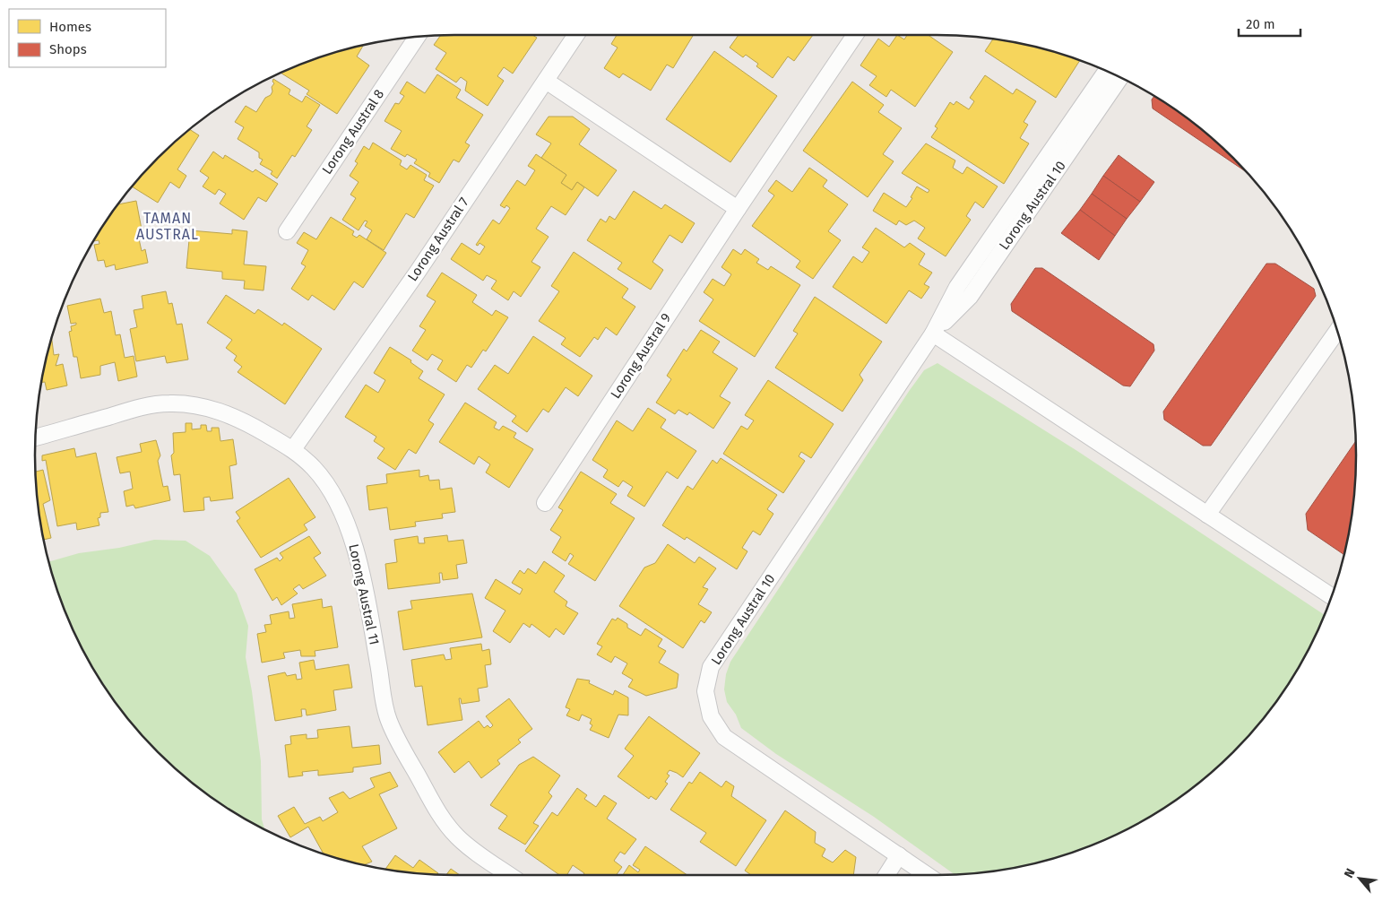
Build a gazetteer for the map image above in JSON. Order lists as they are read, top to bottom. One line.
{"streets":{"street":["Lorong Austral 8","Lorong Austral 10","Lorong Austral 7","Lorong Austral 9","Lorong Austral 11"]},"crossings":[["Lorong Austral 7","Lorong Austral 11"]],"districts":["TAMAN AUSTRAL"],"legend":["Homes","Shops"],"scale_bar":"20 m","north":"top left"}
